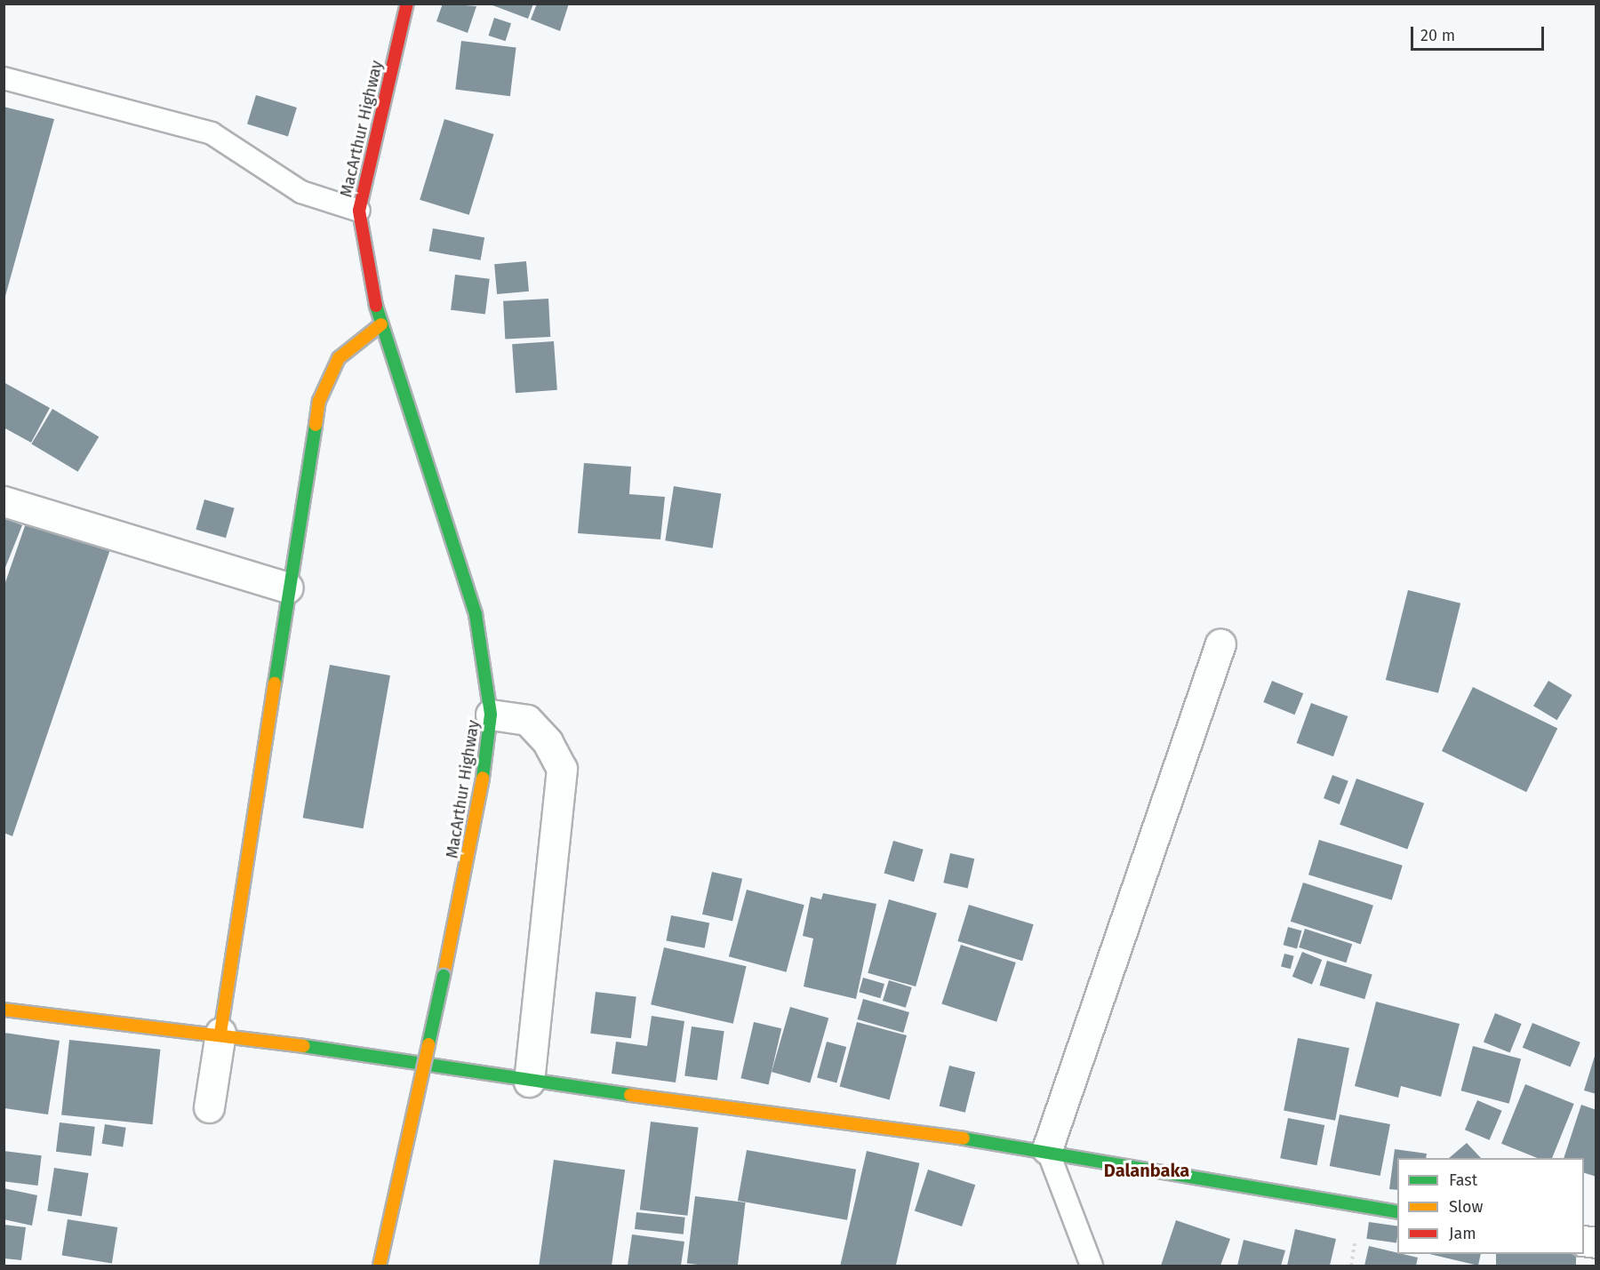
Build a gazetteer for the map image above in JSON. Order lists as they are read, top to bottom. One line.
{"streets":{"main road":["MacArthur Highway"]},"districts":["Dalanbaka"],"legend":["Fast","Slow","Jam"],"scale_bar":"20 m"}
